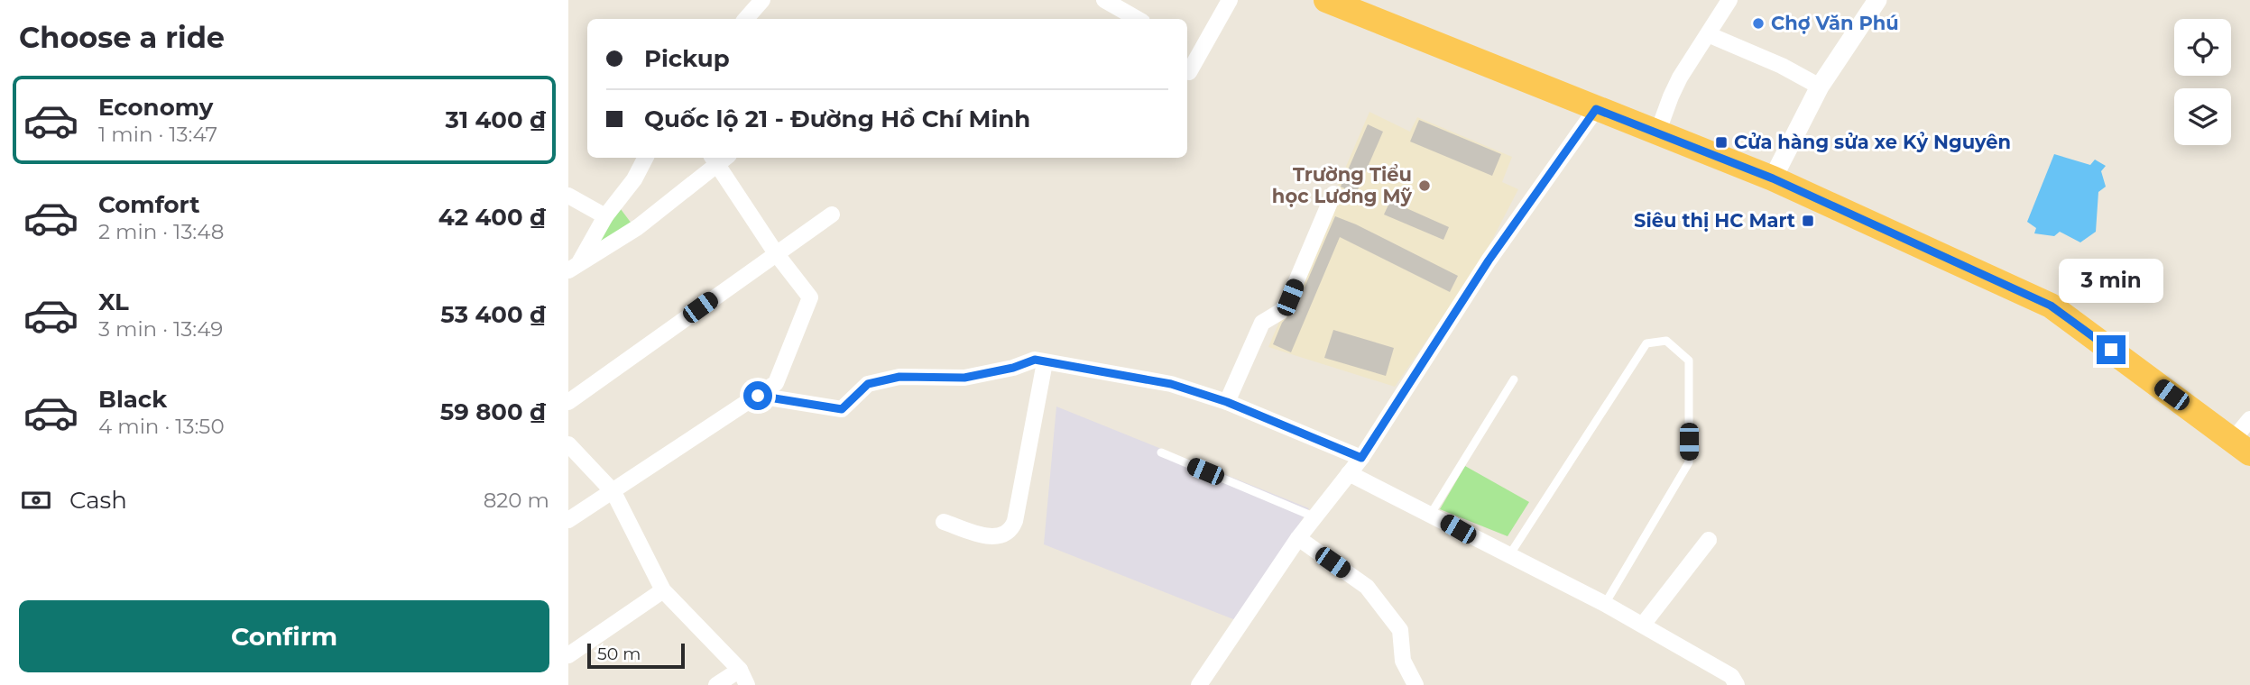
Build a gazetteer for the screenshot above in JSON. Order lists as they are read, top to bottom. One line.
{"places":{"other":["Chợ Văn Phú","Trường Tiểu học Lương Mỹ"],"transit":["Cửa hàng sửa xe Kỷ Nguyên","Siêu thị HC Mart"]},"scale_bar":"50 m","page":{"heading":"Choose a ride","banner":["Pickup","Quốc lộ 21 - Đường Hồ Chí Minh"],"list":[{"name":"Economy","note":"1 min · 13:47","value":"31 400 ₫"},{"name":"Comfort","note":"2 min · 13:48","value":"42 400 ₫"},{"name":"XL","note":"3 min · 13:49","value":"53 400 ₫"},{"name":"Black","note":"4 min · 13:50","value":"59 800 ₫"}],"bubble":"3 min","pay":["Cash","820 m"],"buttons":"Confirm","scale":"50 m"}}
